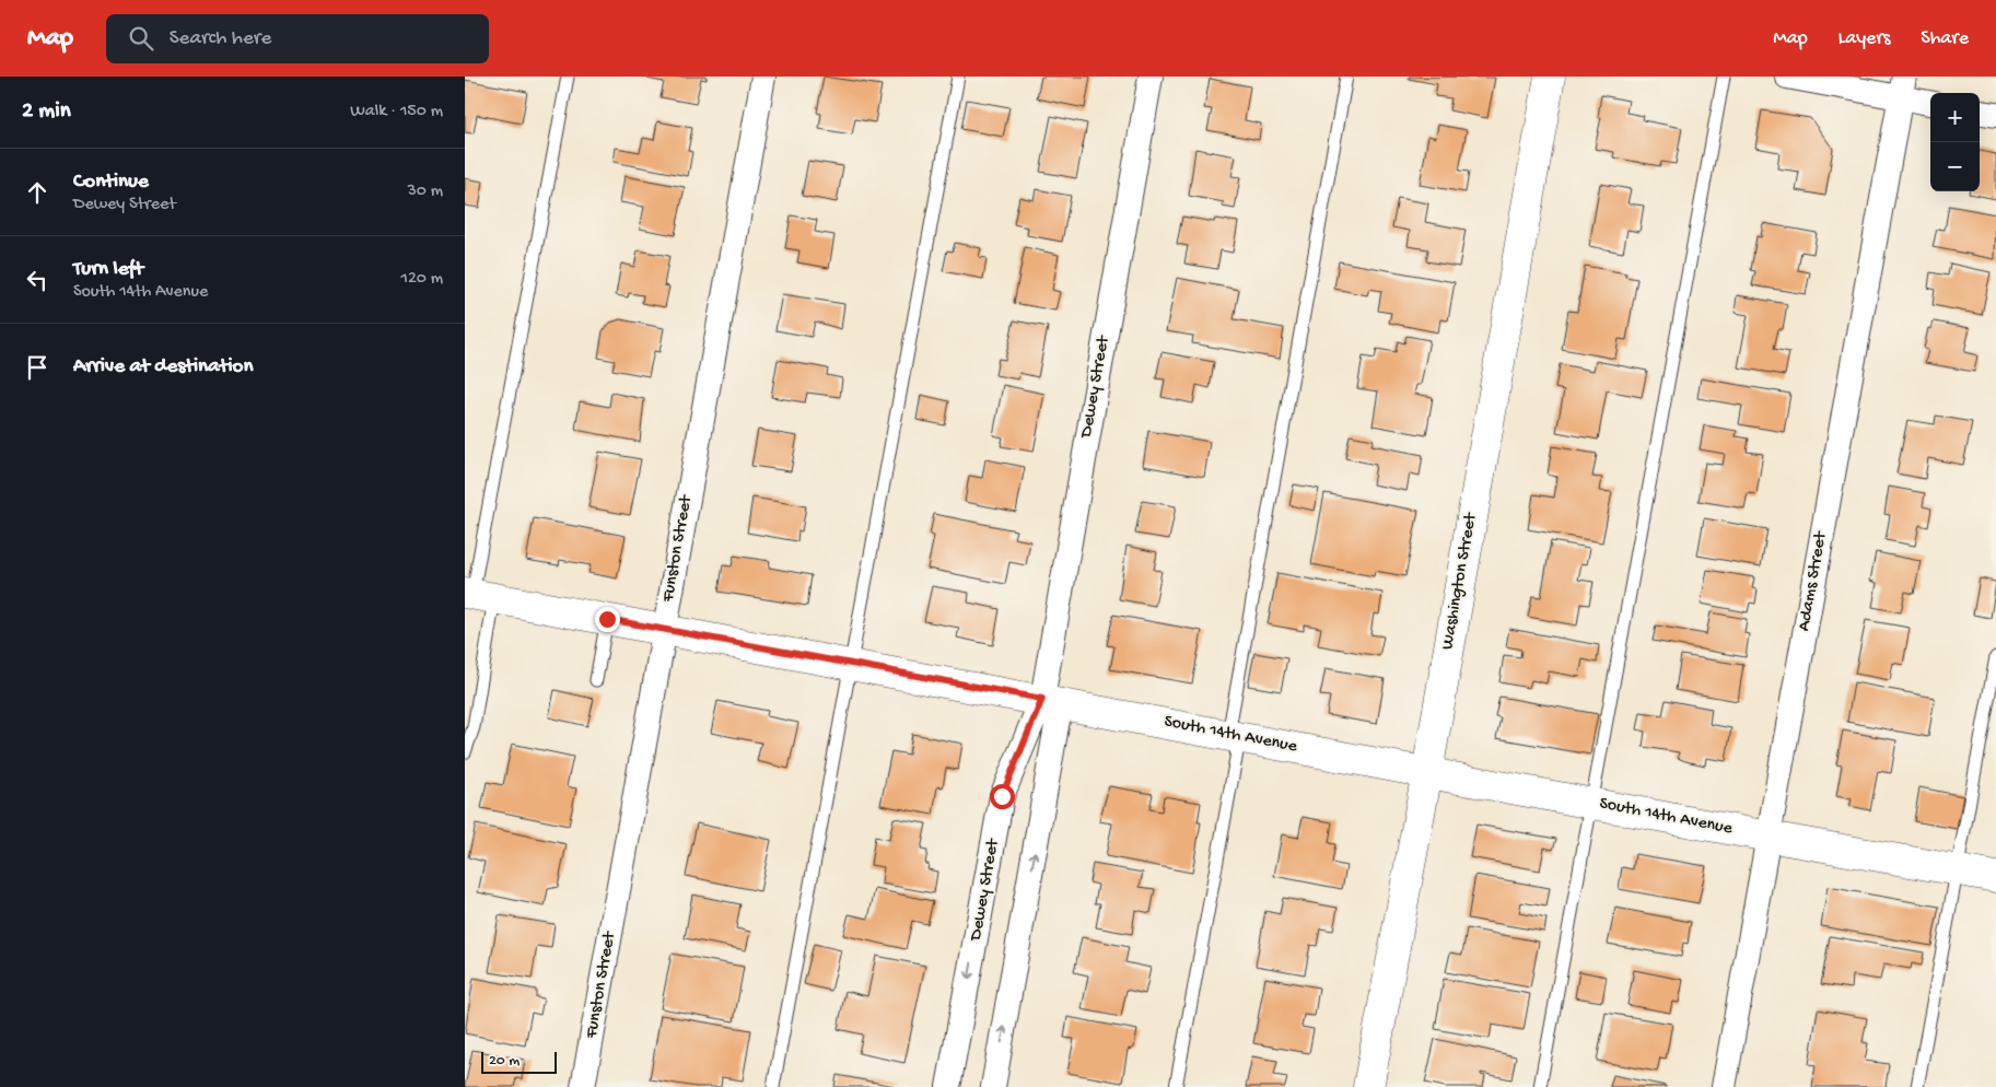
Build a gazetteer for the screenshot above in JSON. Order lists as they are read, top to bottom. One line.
{"streets":{"street":["Dewey Street","Funston Street","Washington Street","Adams Street","South 14th Avenue"]},"crossings":[["Dewey Street","South 14th Avenue"],["Funston Street","South 14th Avenue"],["Washington Street","South 14th Avenue"],["Adams Street","South 14th Avenue"]],"scale_bar":"20 m","page":{"header":"Map","search":"Search here","nav":["Map","Layers","Share"],"heading":["2 min","Walk · 150 m"],"map_buttons":["+","−"],"list":[["Continue","Dewey Street","30 m"],["Turn left","South 14th Avenue","120 m"],"Arrive at destination"],"scale":"20 m"}}
